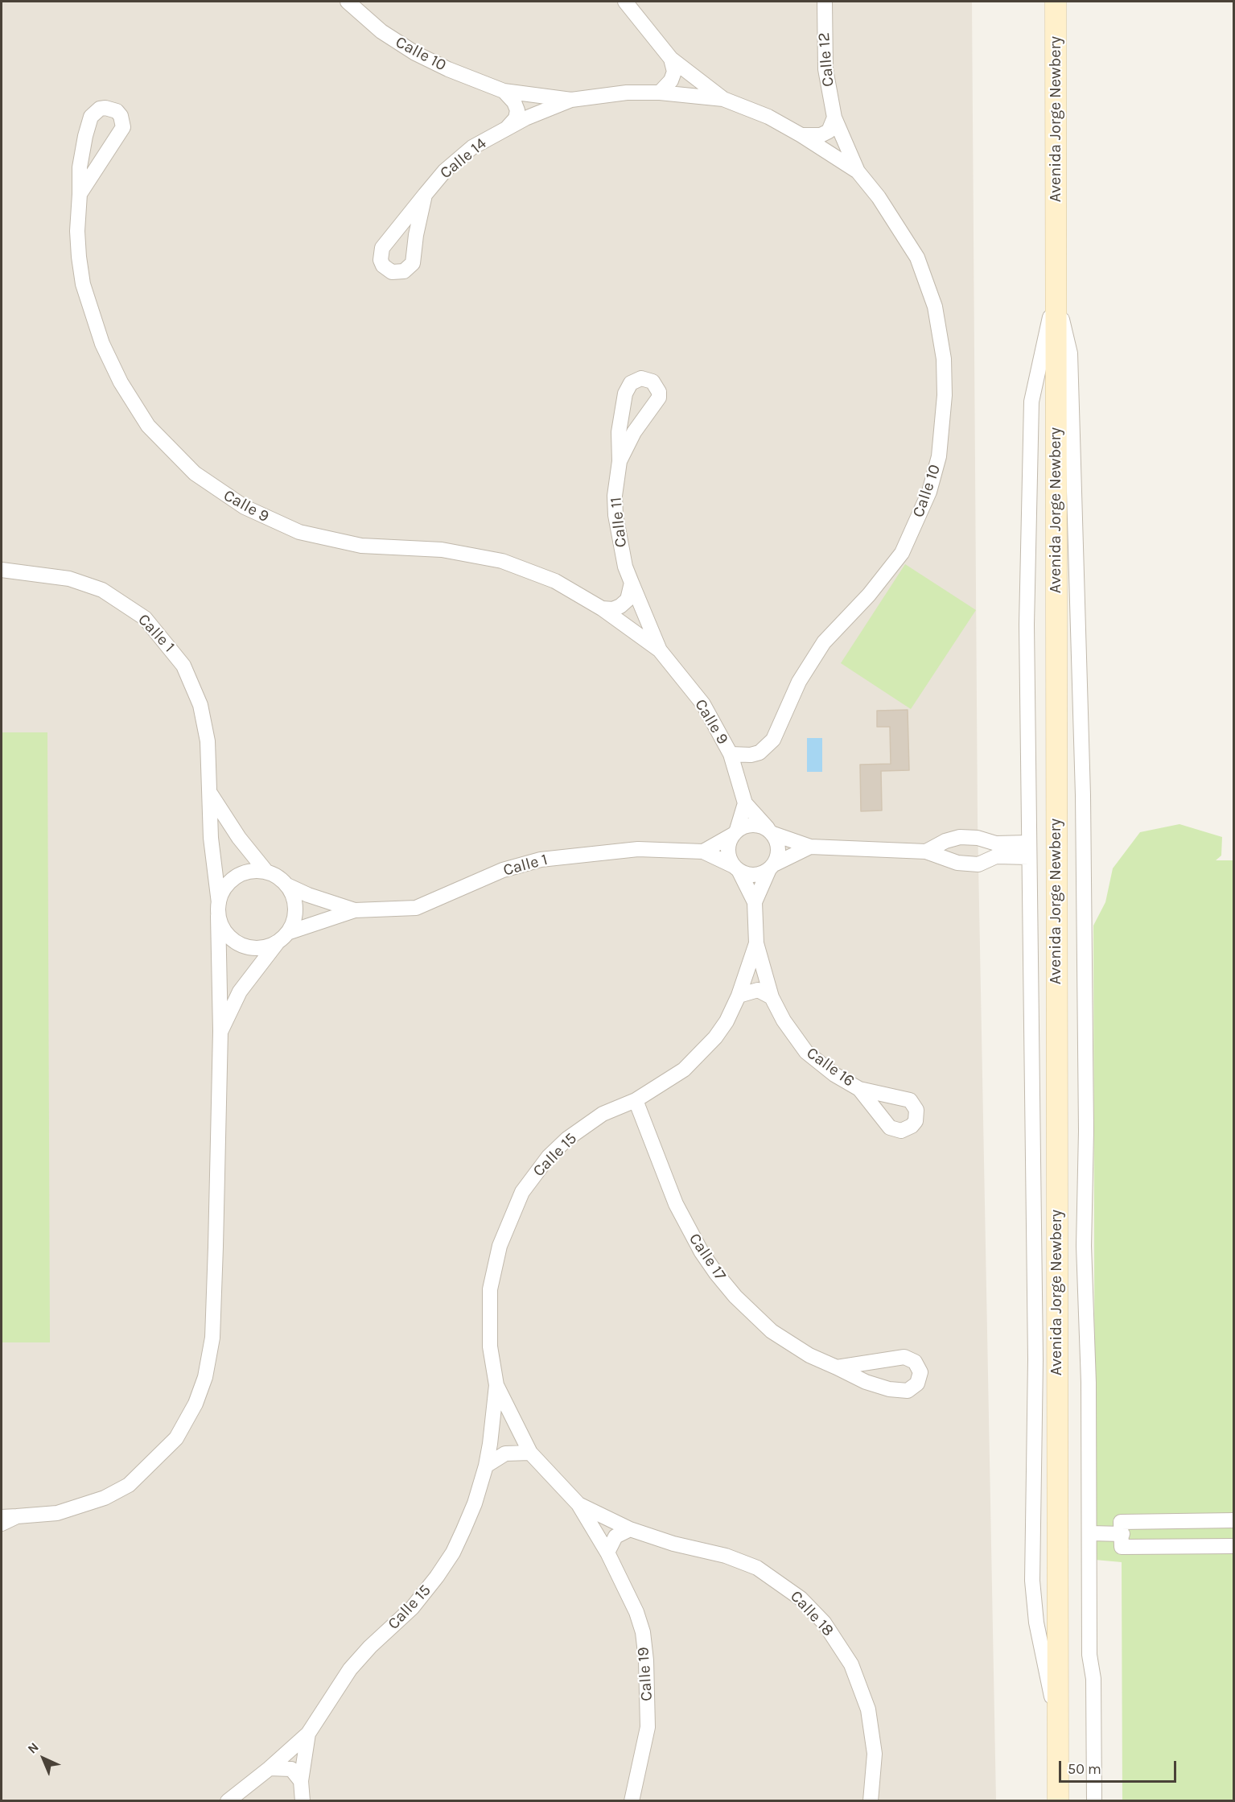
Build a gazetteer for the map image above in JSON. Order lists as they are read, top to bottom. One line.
{"streets":{"main road":["Avenida Jorge Newbery"],"street":["Calle 10","Calle 12","Calle 14","Calle 9","Calle 11","Calle 1","Calle 16","Calle 15","Calle 17","Calle 18","Calle 19"]},"crossings":[["Calle 10","Calle 12"],["Calle 10","Calle 14"],["Calle 10","Calle 9"],["Calle 9","Calle 11"],["Calle 16","Calle 15"],["Calle 15","Calle 17"],["Calle 18","Calle 19"]],"scale_bar":"50 m","north":"top left"}
